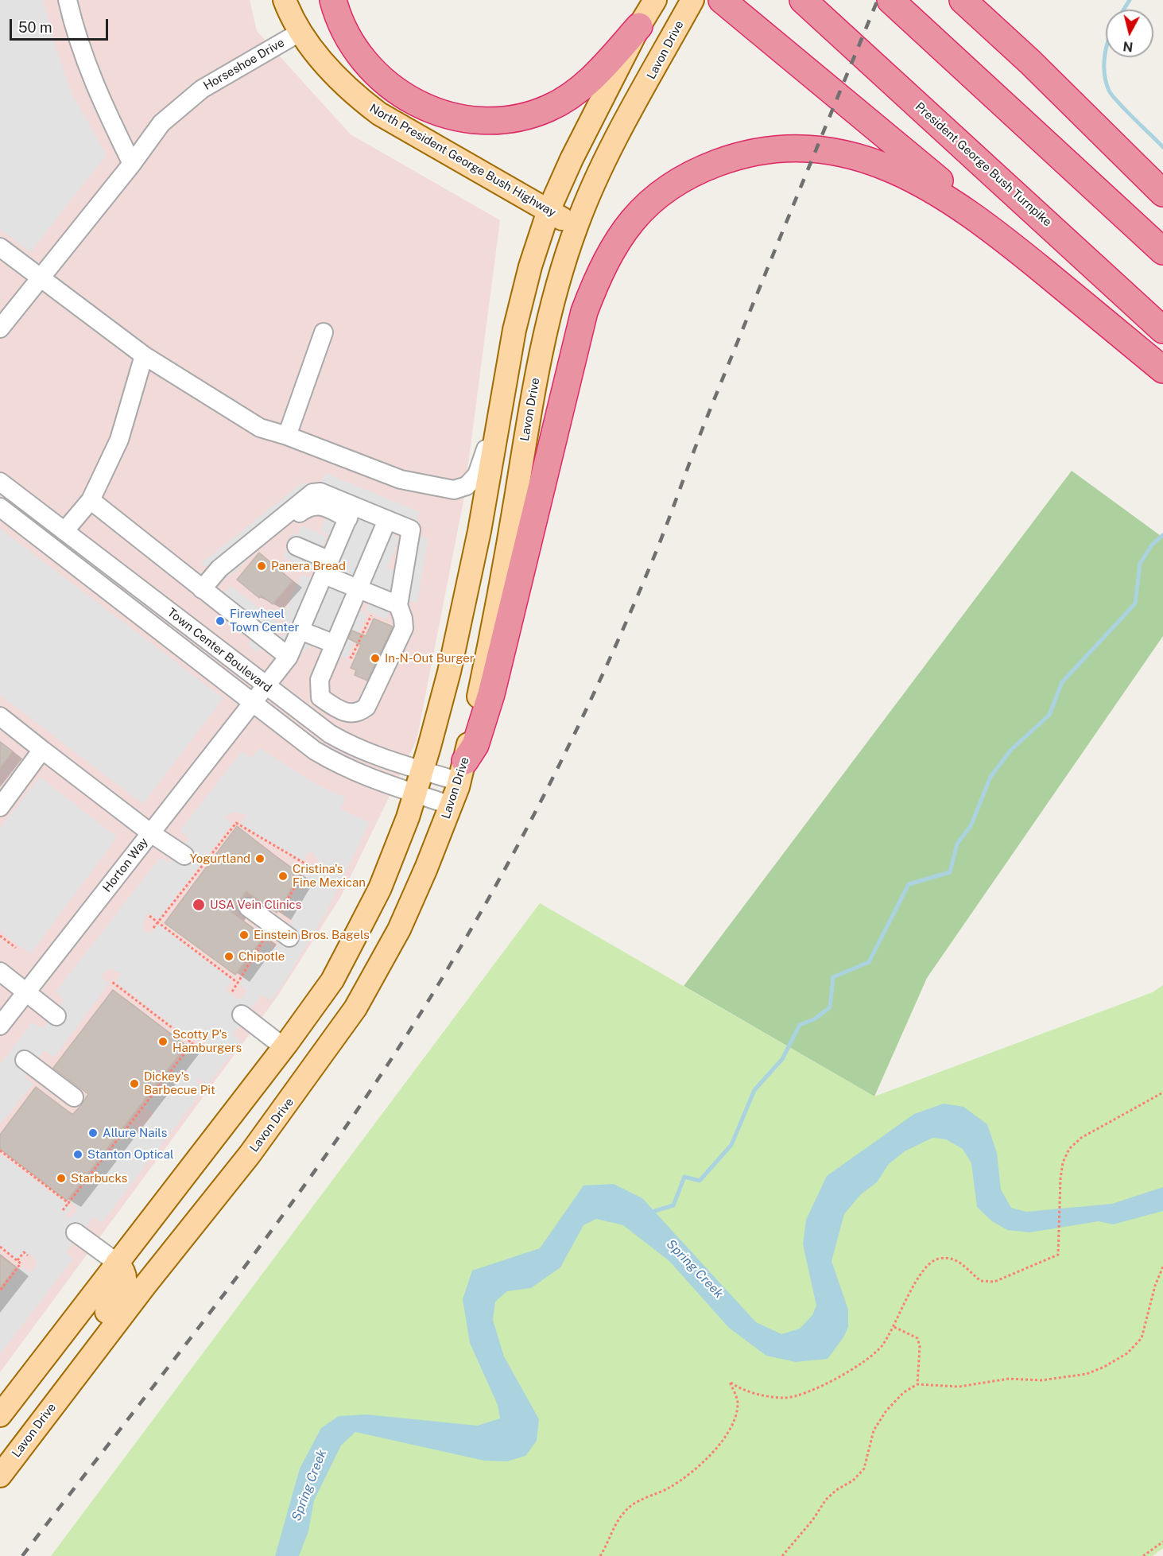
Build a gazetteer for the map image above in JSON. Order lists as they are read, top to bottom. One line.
{"streets":{"highway":["President George Bush Turnpike"],"main road":["Lavon Drive","North President George Bush Highway"],"street":["Horseshoe Drive","Town Center Boulevard","Horton Way"]},"crossings":[["Lavon Drive","North President George Bush Highway"],["Lavon Drive","Town Center Boulevard"],["Horseshoe Drive","North President George Bush Highway"],["Town Center Boulevard","Horton Way"]],"water":["Spring Creek"],"places":["Panera Bread","Firewheel Town Center","In-N-Out Burger","Yogurtland","Cristina's Fine Mexican","USA Vein Clinics","Einstein Bros. Bagels","Chipotle","Scotty P's Hamburgers","Dickey's Barbecue Pit","Allure Nails","Stanton Optical","Starbucks"],"scale_bar":"50 m","north":"bottom"}
